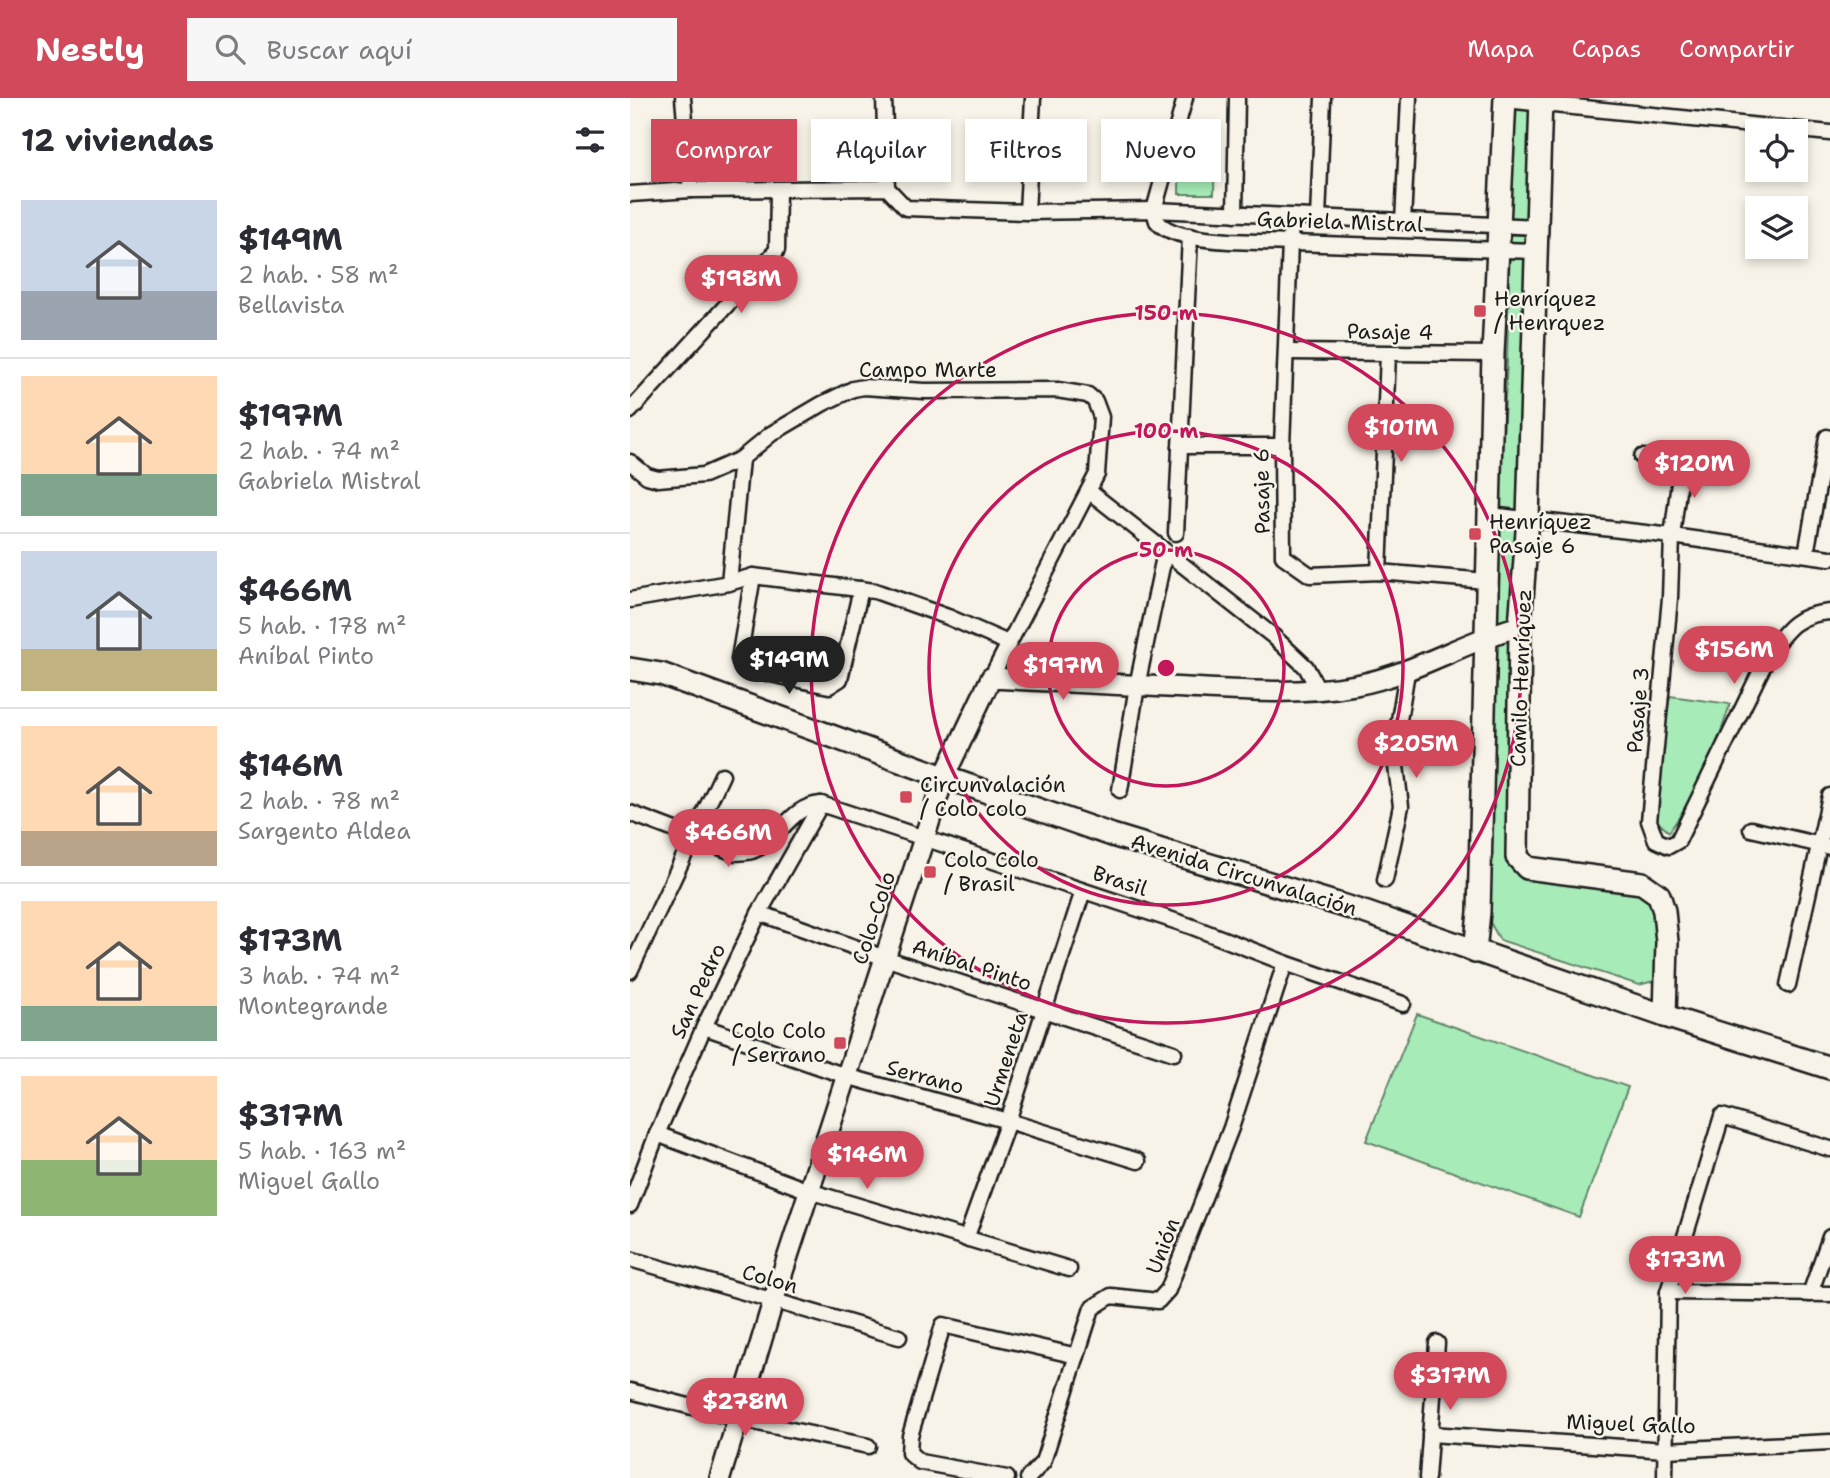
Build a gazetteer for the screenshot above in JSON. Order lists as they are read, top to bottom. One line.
{"streets":{"main road":["Camilo Henríquez","Avenida Circunvalación"],"street":["Gabriela Mistral","Pasaje 4","Campo Marte","Pasaje 6","Pasaje 3","Brasil","Colo-Colo","Aníbal Pinto","San Pedro","Urmeneta","Serrano","Unión","Colon","Miguel Gallo"]},"crossings":[["Gabriela Mistral","Pasaje 6"],["Gabriela Mistral","Camilo Henríquez"],["Pasaje 4","Pasaje 6"],["Pasaje 4","Camilo Henríquez"],["Campo Marte","Colo-Colo"],["Pasaje 6","Camilo Henríquez"],["Camilo Henríquez","Avenida Circunvalación"],["Avenida Circunvalación","Colo-Colo"],["Brasil","Colo-Colo"],["Brasil","San Pedro"],["Brasil","Urmeneta"],["Brasil","Unión"],["Colo-Colo","Aníbal Pinto"],["Colo-Colo","Serrano"],["Colo-Colo","Colon"],["Aníbal Pinto","San Pedro"],["Aníbal Pinto","Urmeneta"],["San Pedro","Serrano"],["Urmeneta","Serrano"]],"places":{"transit":["Henríquez / Henrquez","Henríquez Pasaje 6","Circunvalación / Colo colo","Colo Colo / Brasil","Colo Colo / Serrano"]},"page":{"header":"Nestly","search":"Buscar aquí","nav":["Mapa","Capas","Compartir"],"heading":"12 viviendas","chip":["Comprar","Alquilar","Filtros","Nuevo"],"list":[{"name":"$149M","note":"2 hab. · 58 m² · Bellavista"},{"name":"$197M","note":"2 hab. · 74 m² · Gabriela Mistral"},{"name":"$466M","note":"5 hab. · 178 m² · Aníbal Pinto"},{"name":"$146M","note":"2 hab. · 78 m² · Sargento Aldea"},{"name":"$173M","note":"3 hab. · 74 m² · Montegrande"},{"name":"$317M","note":"5 hab. · 163 m² · Miguel Gallo"}],"price":["$198M","$101M","$120M","$156M","$149M","$197M","$205M","$466M","$146M","$173M","$317M","$278M"]},"rings":["150 m","100 m","50 m"]}
